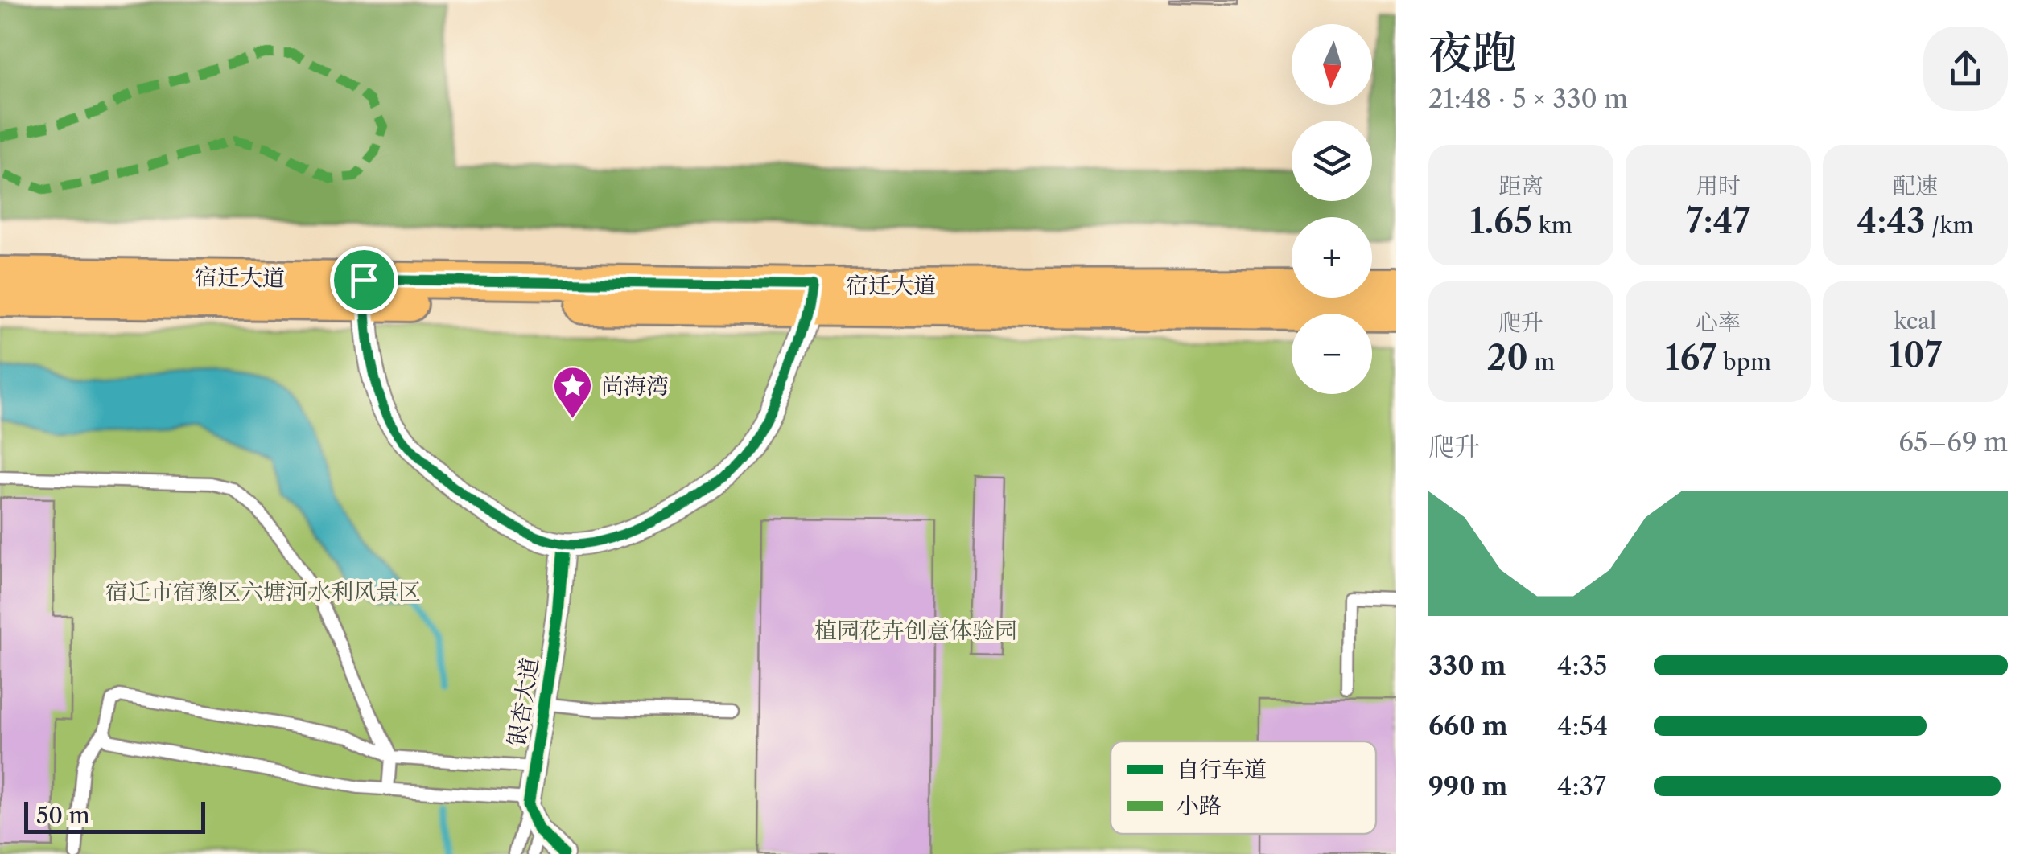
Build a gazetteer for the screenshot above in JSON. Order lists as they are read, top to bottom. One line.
{"streets":{"main road":["宿迁大道"],"street":["银杏大道"]},"parks":["宿迁市宿豫区六塘河水利风景区","植园花卉创意体验园"],"places":{"place":["尚海湾"]},"legend":["自行车道","小路"],"scale_bar":"50 m","north":"bottom","page":{"heading":["夜跑","21:48 · 5 × 330 m"],"map_buttons":["+","−"],"stats":[["距离","1.65 km"],["用时","7:47"],["配速","4:43 /km"],["爬升","20 m"],["心率","167 bpm"],["kcal","107"]],"chart":["爬升","65–69 m"],"list":[{"name":"330 m","note":"4:35"},{"name":"660 m","note":"4:54"},{"name":"990 m","note":"4:37"}],"scale":"50 m"}}
